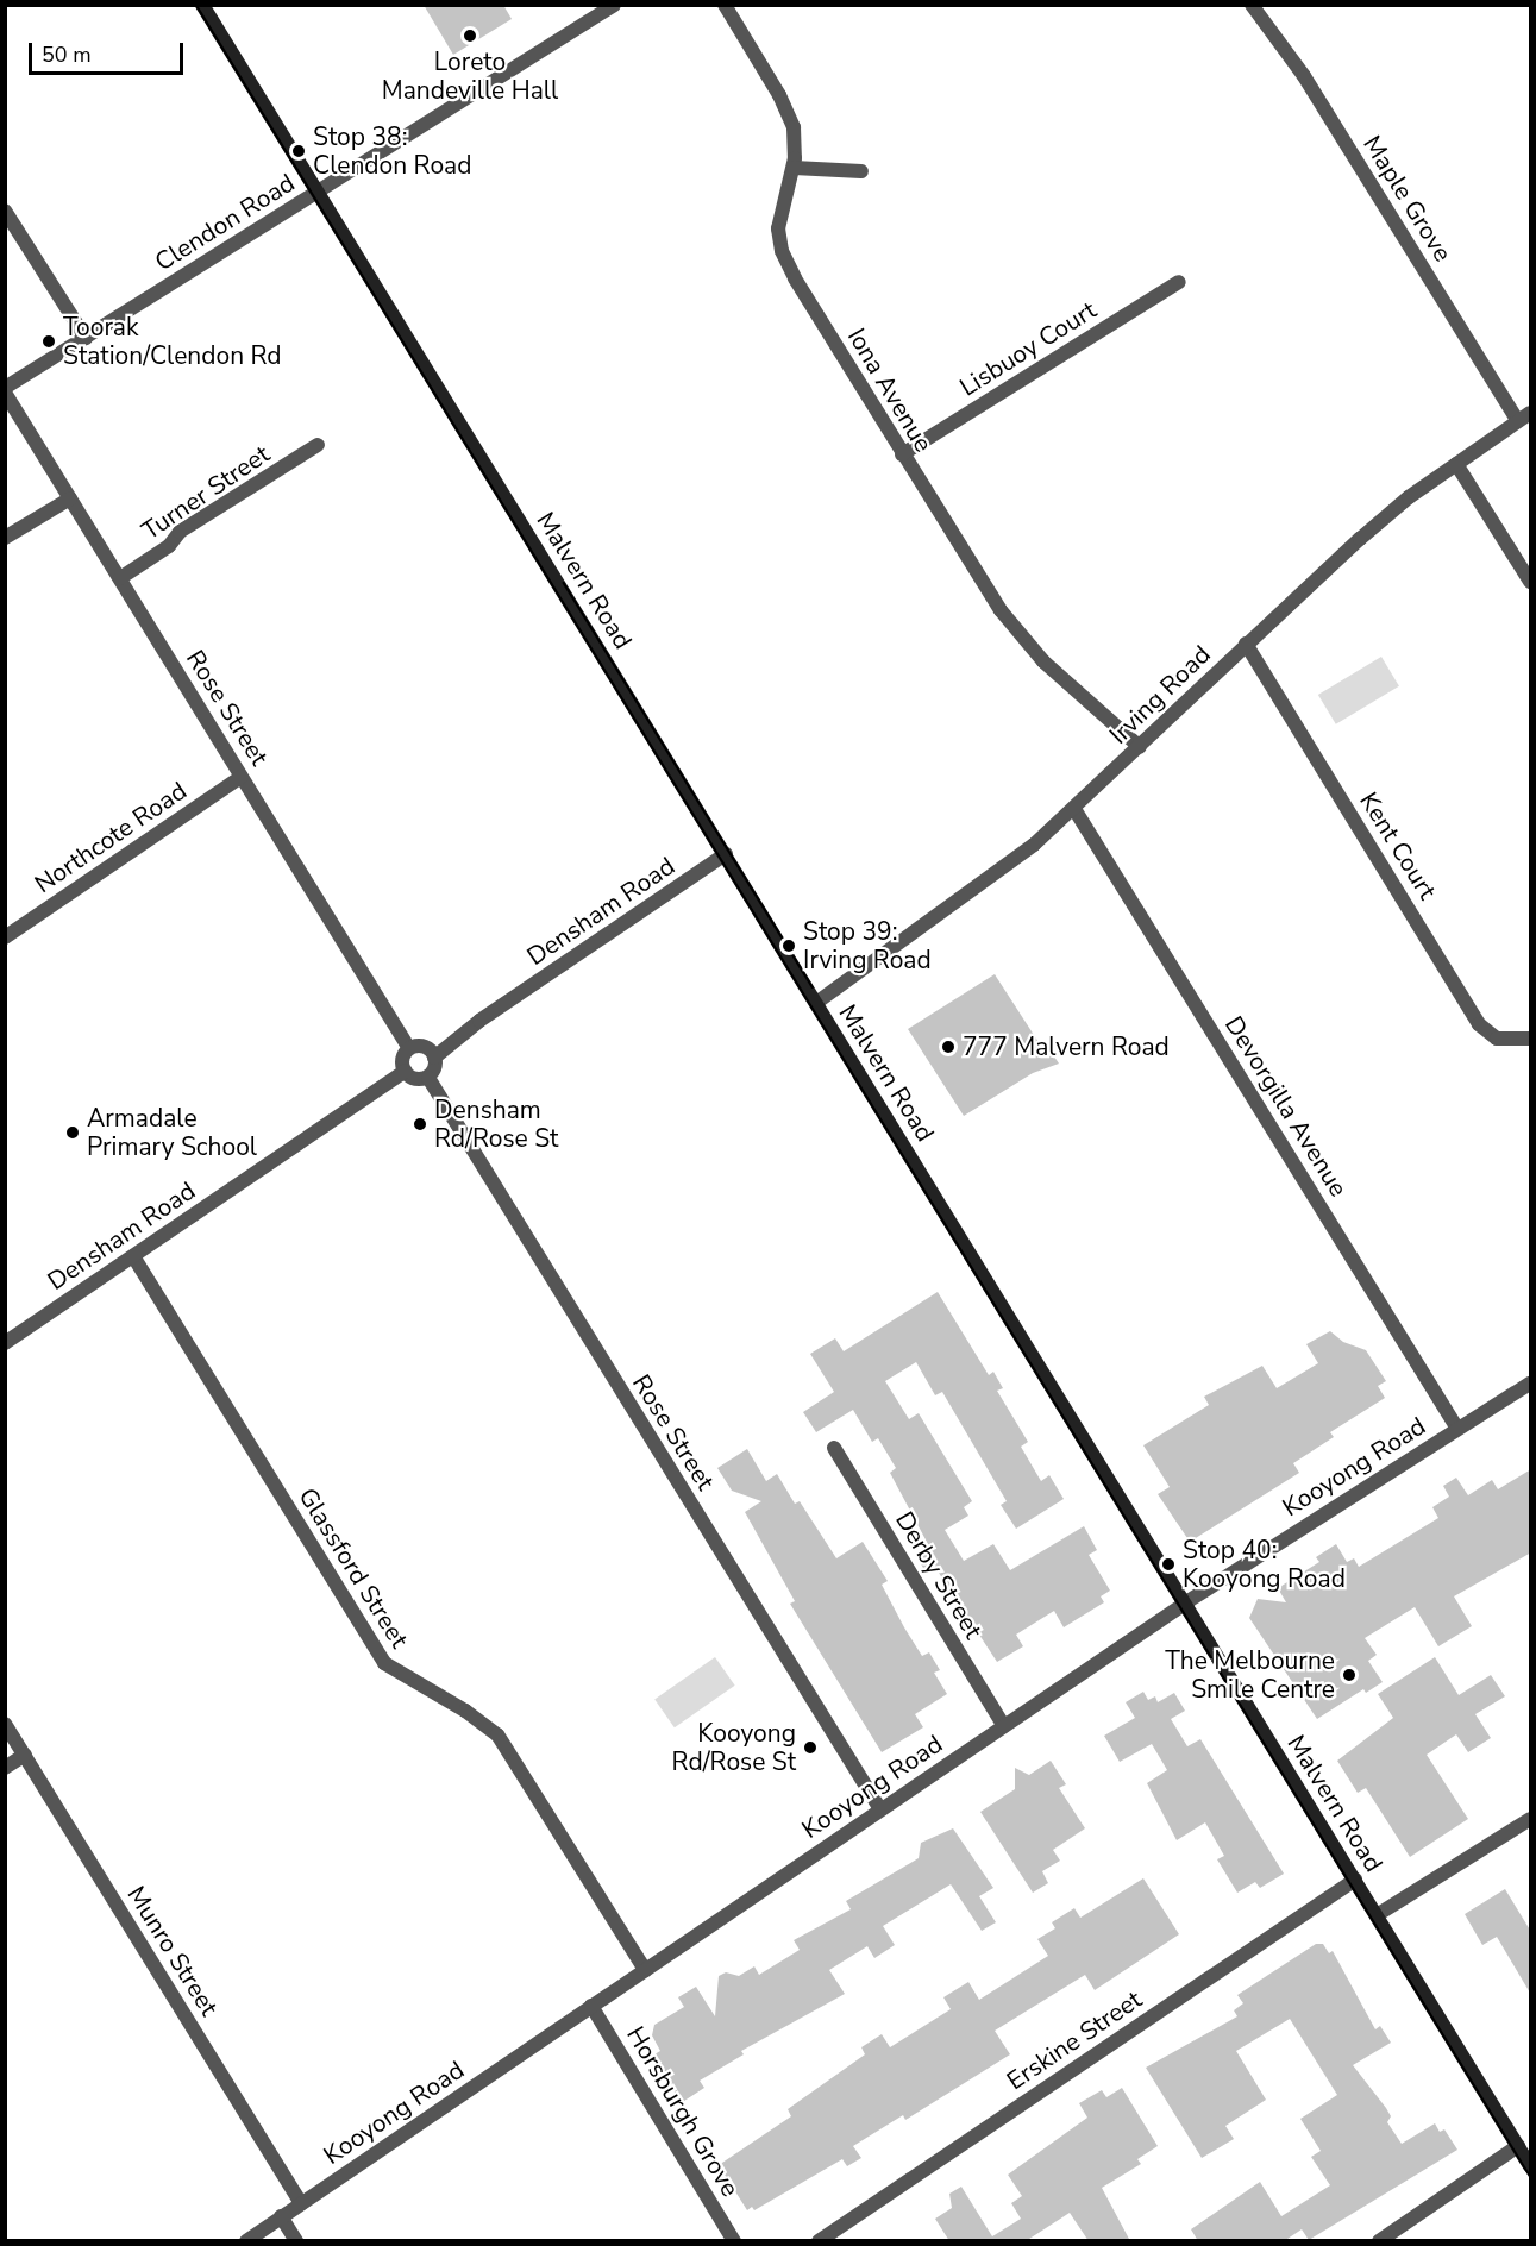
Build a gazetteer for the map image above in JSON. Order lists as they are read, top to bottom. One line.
{"streets":{"main road":["Malvern Road"],"street":["Maple Grove","Clendon Road","Lisbuoy Court","Iona Avenue","Turner Street","Irving Road","Rose Street","Northcote Road","Kent Court","Densham Road","Devorgilla Avenue","Kooyong Road","Glassford Street","Derby Street","Munro Street","Erskine Street","Horsburgh Grove"]},"crossings":[["Maple Grove","Irving Road"],["Clendon Road","Malvern Road"],["Clendon Road","Rose Street"],["Lisbuoy Court","Iona Avenue"],["Iona Avenue","Irving Road"],["Turner Street","Rose Street"],["Malvern Road","Irving Road"],["Malvern Road","Densham Road"],["Malvern Road","Kooyong Road"],["Malvern Road","Erskine Street"],["Irving Road","Kent Court"],["Irving Road","Devorgilla Avenue"],["Rose Street","Northcote Road"],["Rose Street","Densham Road"],["Rose Street","Kooyong Road"],["Densham Road","Glassford Street"],["Devorgilla Avenue","Kooyong Road"],["Kooyong Road","Glassford Street"],["Kooyong Road","Derby Street"],["Kooyong Road","Munro Street"],["Kooyong Road","Horsburgh Grove"]],"places":["Loreto Mandeville Hall","Stop 38: Clendon Road","Toorak Station/Clendon Rd","Stop 39: Irving Road","777 Malvern Road","Densham Rd/Rose St","Armadale Primary School","Stop 40: Kooyong Road","The Melbourne Smile Centre","Kooyong Rd/Rose St"],"scale_bar":"50 m"}
